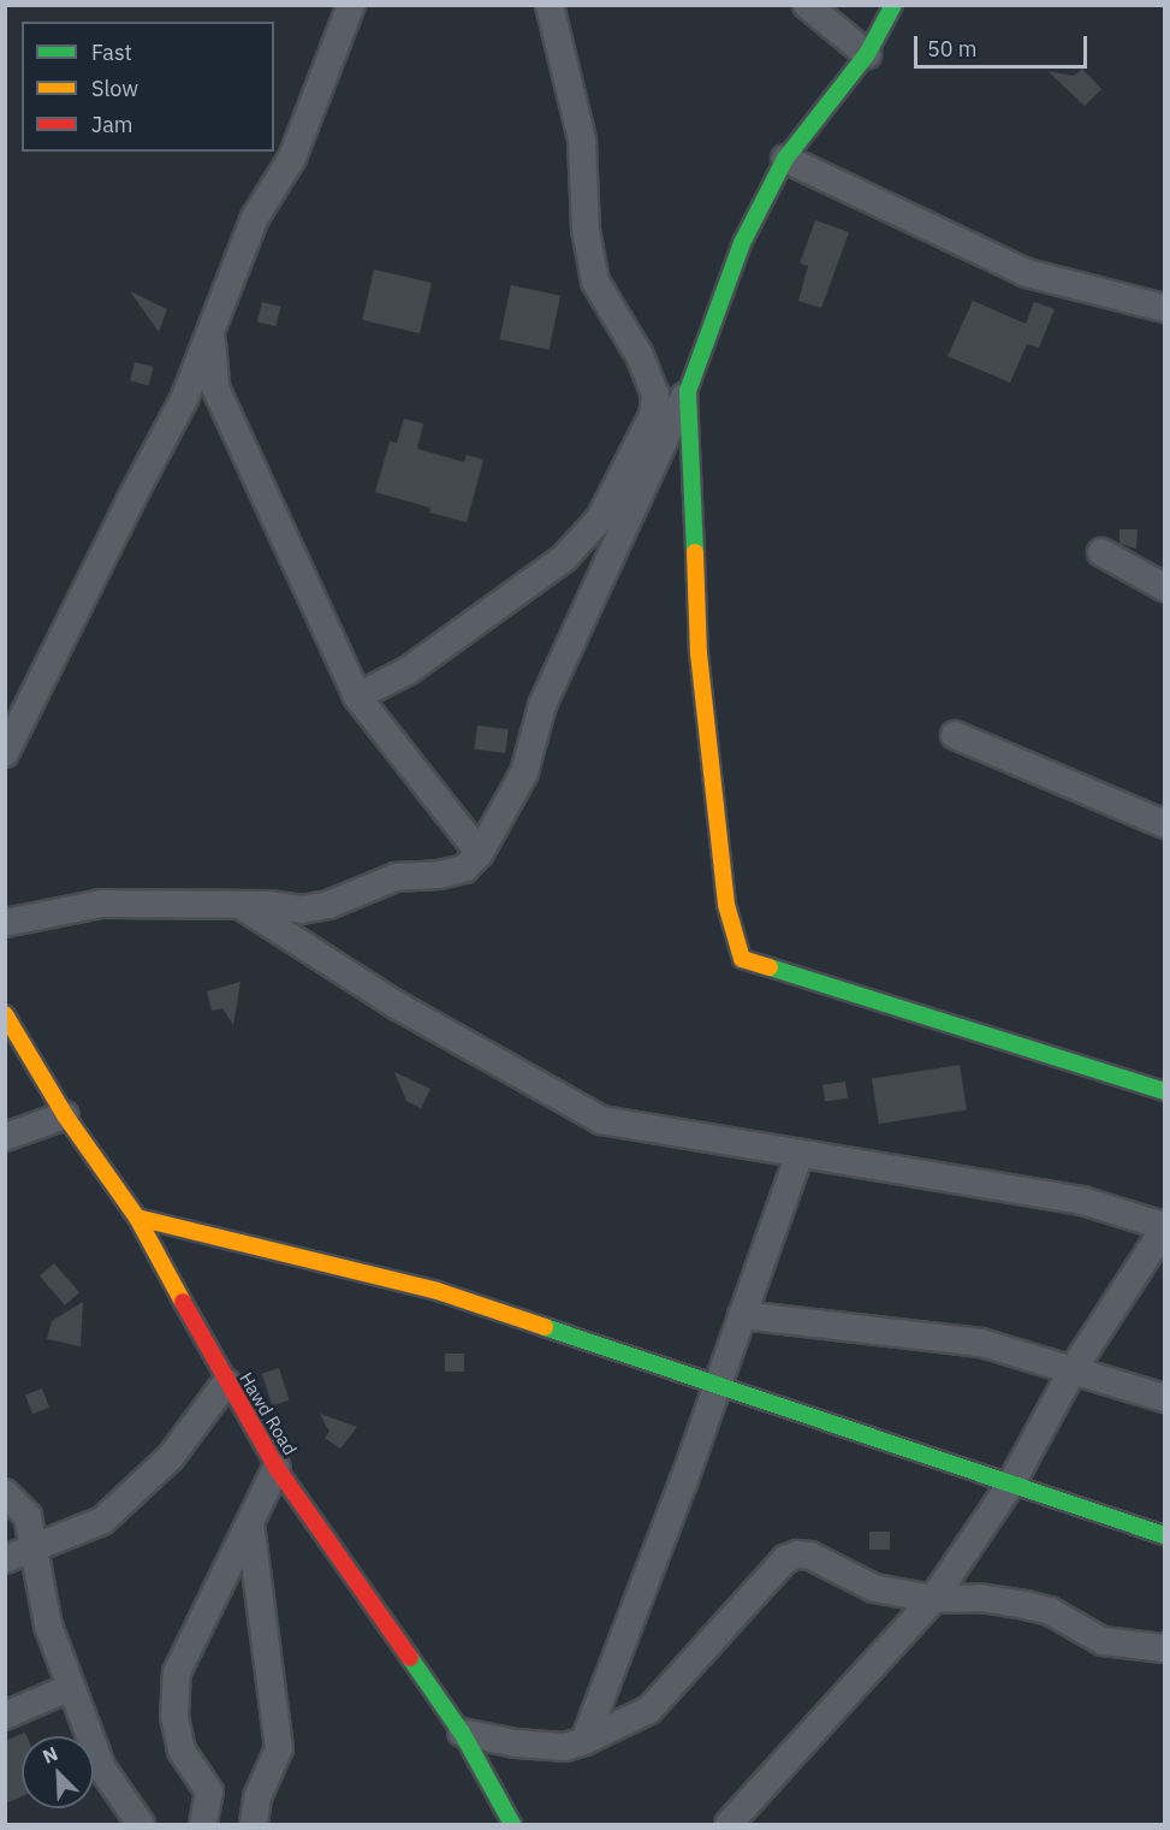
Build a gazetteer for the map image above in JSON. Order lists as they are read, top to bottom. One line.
{"streets":{"street":["Hawd Road"]},"legend":["Fast","Slow","Jam"],"scale_bar":"50 m","north":"top left"}
